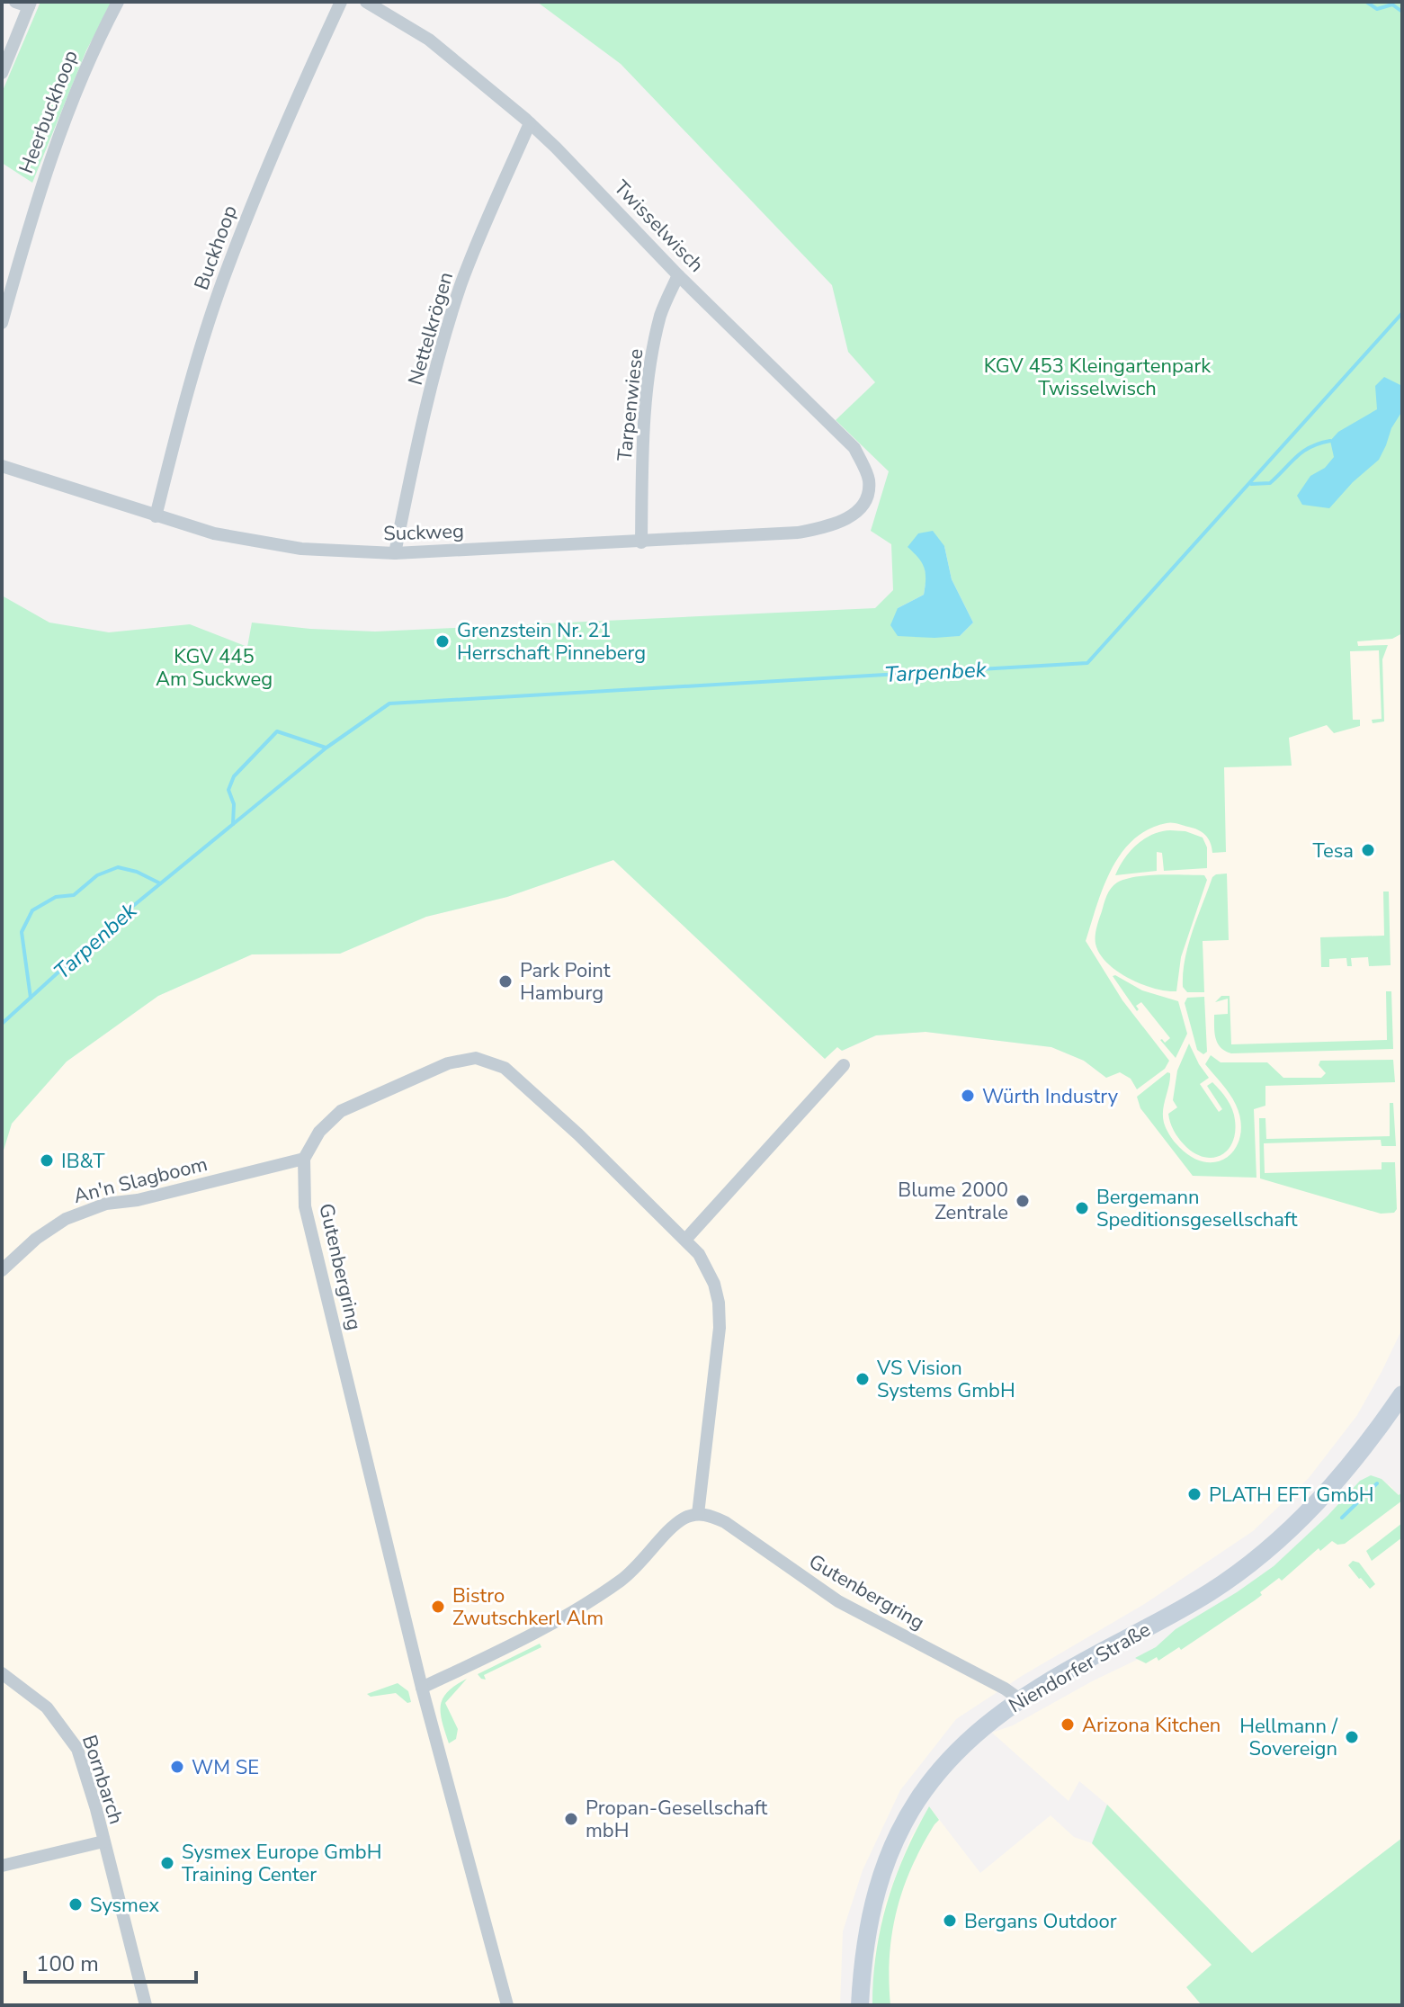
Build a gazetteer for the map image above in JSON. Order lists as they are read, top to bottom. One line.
{"streets":{"main road":["Niendorfer Straße"],"street":["Heerbuckhoop","Twisselwisch","Buckhoop","Nettelkrögen","Tarpenwiese","Suckweg","An'n Slagboom","Gutenbergring","Bornbarch"]},"crossings":[["Twisselwisch","Nettelkrögen"],["Twisselwisch","Tarpenwiese"],["Twisselwisch","Suckweg"],["Buckhoop","Suckweg"],["Nettelkrögen","Suckweg"],["Tarpenwiese","Suckweg"],["An'n Slagboom","Gutenbergring"],["Gutenbergring","Niendorfer Straße"]],"water":["Tarpenbek"],"parks":["KGV 453 Kleingartenpark Twisselwisch","KGV 445 Am Suckweg"],"places":["Grenzstein Nr. 21 Herrschaft Pinneberg","Tesa","Park Point Hamburg","Würth Industry","IB&T","Blume 2000 Zentrale","Bergemann Speditionsgesellschaft","VS Vision Systems GmbH","PLATH EFT GmbH","Bistro Zwutschkerl Alm","Arizona Kitchen","Hellmann / Sovereign","WM SE","Propan-Gesellschaft mbH","Sysmex Europe GmbH Training Center","Sysmex","Bergans Outdoor"],"scale_bar":"100 m"}
